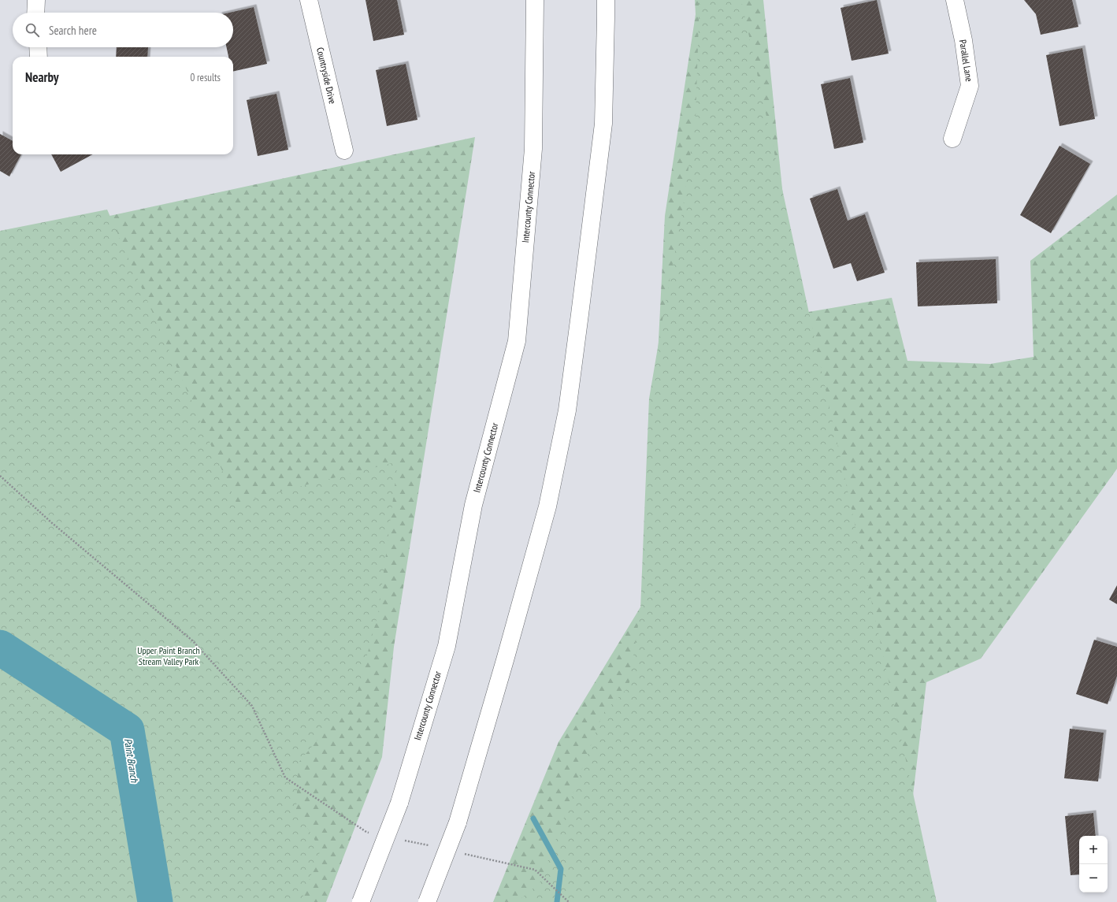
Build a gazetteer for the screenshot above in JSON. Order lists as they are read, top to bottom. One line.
{"streets":{"main road":["Parallel Lane","Countryside Drive","Intercounty Connector"]},"water":["Paint Branch"],"parks":["Upper Paint Branch Stream Valley Park"],"page":{"search":"Search here","heading":["Nearby","0 results"],"map_buttons":["+","−"]}}
